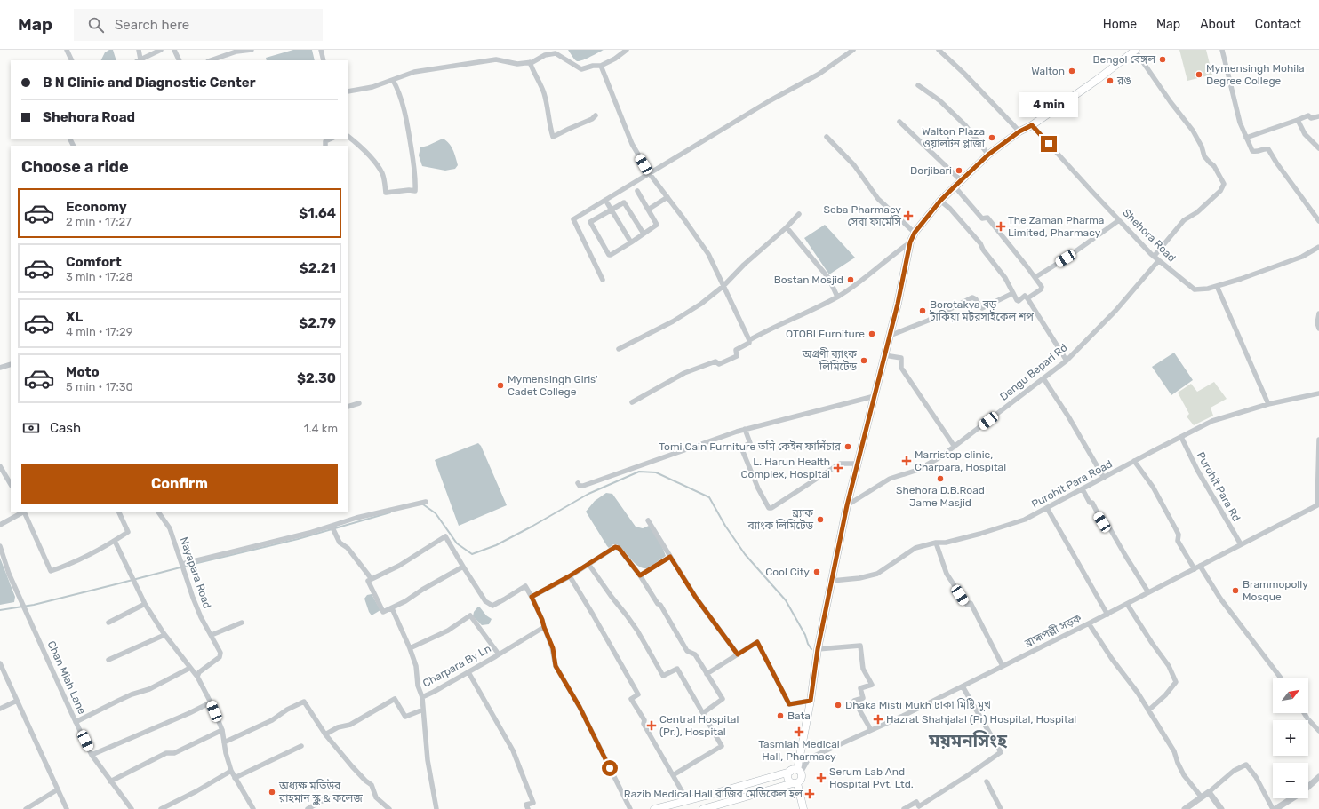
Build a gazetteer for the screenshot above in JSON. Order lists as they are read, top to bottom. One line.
{"streets":{"street":["Shehora Road","Dengu Bepari Rd","Purohit Para Road","Purohit Para Rd","Nayapara Road","ব্রাহ্মপল্লী সড়ক","Charpara By Ln","Chan Miah Lane"]},"crossings":[["Shehora Road","Dengu Bepari Rd"],["Purohit Para Road","Purohit Para Rd"],["Purohit Para Rd","ব্রাহ্মপল্লী সড়ক"]],"districts":["ময়মনসিংহ"],"places":{"other":["Bengol বেঙ্গল","Walton","Mymensingh Mohila Degree College","রঙ","Walton Plaza ওয়ালটন প্লাজা","Dorjibari","Bostan Mosjid","Borotakya বড় টাকিয়া মটরসাইকেল শপ","OTOBI Furniture","অগ্রণী ব্যাংক লিমিটেড","Mymensingh Girls' Cadet College","Tomi Cain Furniture তমি কেইন ফার্নিচার","Shehora D.B.Road Jame Masjid","ব্র্যাক ব্যাংক লিমিটেড","Cool City","Brammopolly Mosque","Dhaka Misti Mukh ঢাকা মিষ্টি মুখ","Bata","অধ্যক্ষ মতিউর রাহমান স্কুল & কলেজ"],"health":["Seba Pharmacy সেবা ফার্মেসি","The Zaman Pharma Limited, Pharmacy","Marristop clinic, Charpara, Hospital","L. Harun Health Complex, Hospital","Hazrat Shahjalal (Pr) Hospital, Hospital","Central Hospital (Pr.), Hospital","Tasmiah Medical Hall, Pharmacy","Serum Lab And Hospital Pvt. Ltd.","Razib Medical Hall রাজিব মেডিকেল হল"]},"north":"top right","page":{"header":"Map","search":"Search here","nav":["Home","Map","About","Contact"],"banner":["B N Clinic and Diagnostic Center","Shehora Road"],"bubble":"4 min","heading":"Choose a ride","list":[{"name":"Economy","note":"2 min · 17:27","value":"$1.64"},{"name":"Comfort","note":"3 min · 17:28","value":"$2.21"},{"name":"XL","note":"4 min · 17:29","value":"$2.79"},{"name":"Moto","note":"5 min · 17:30","value":"$2.30"}],"pay":["Cash","1.4 km"],"buttons":"Confirm","map_buttons":["+","−"]}}
